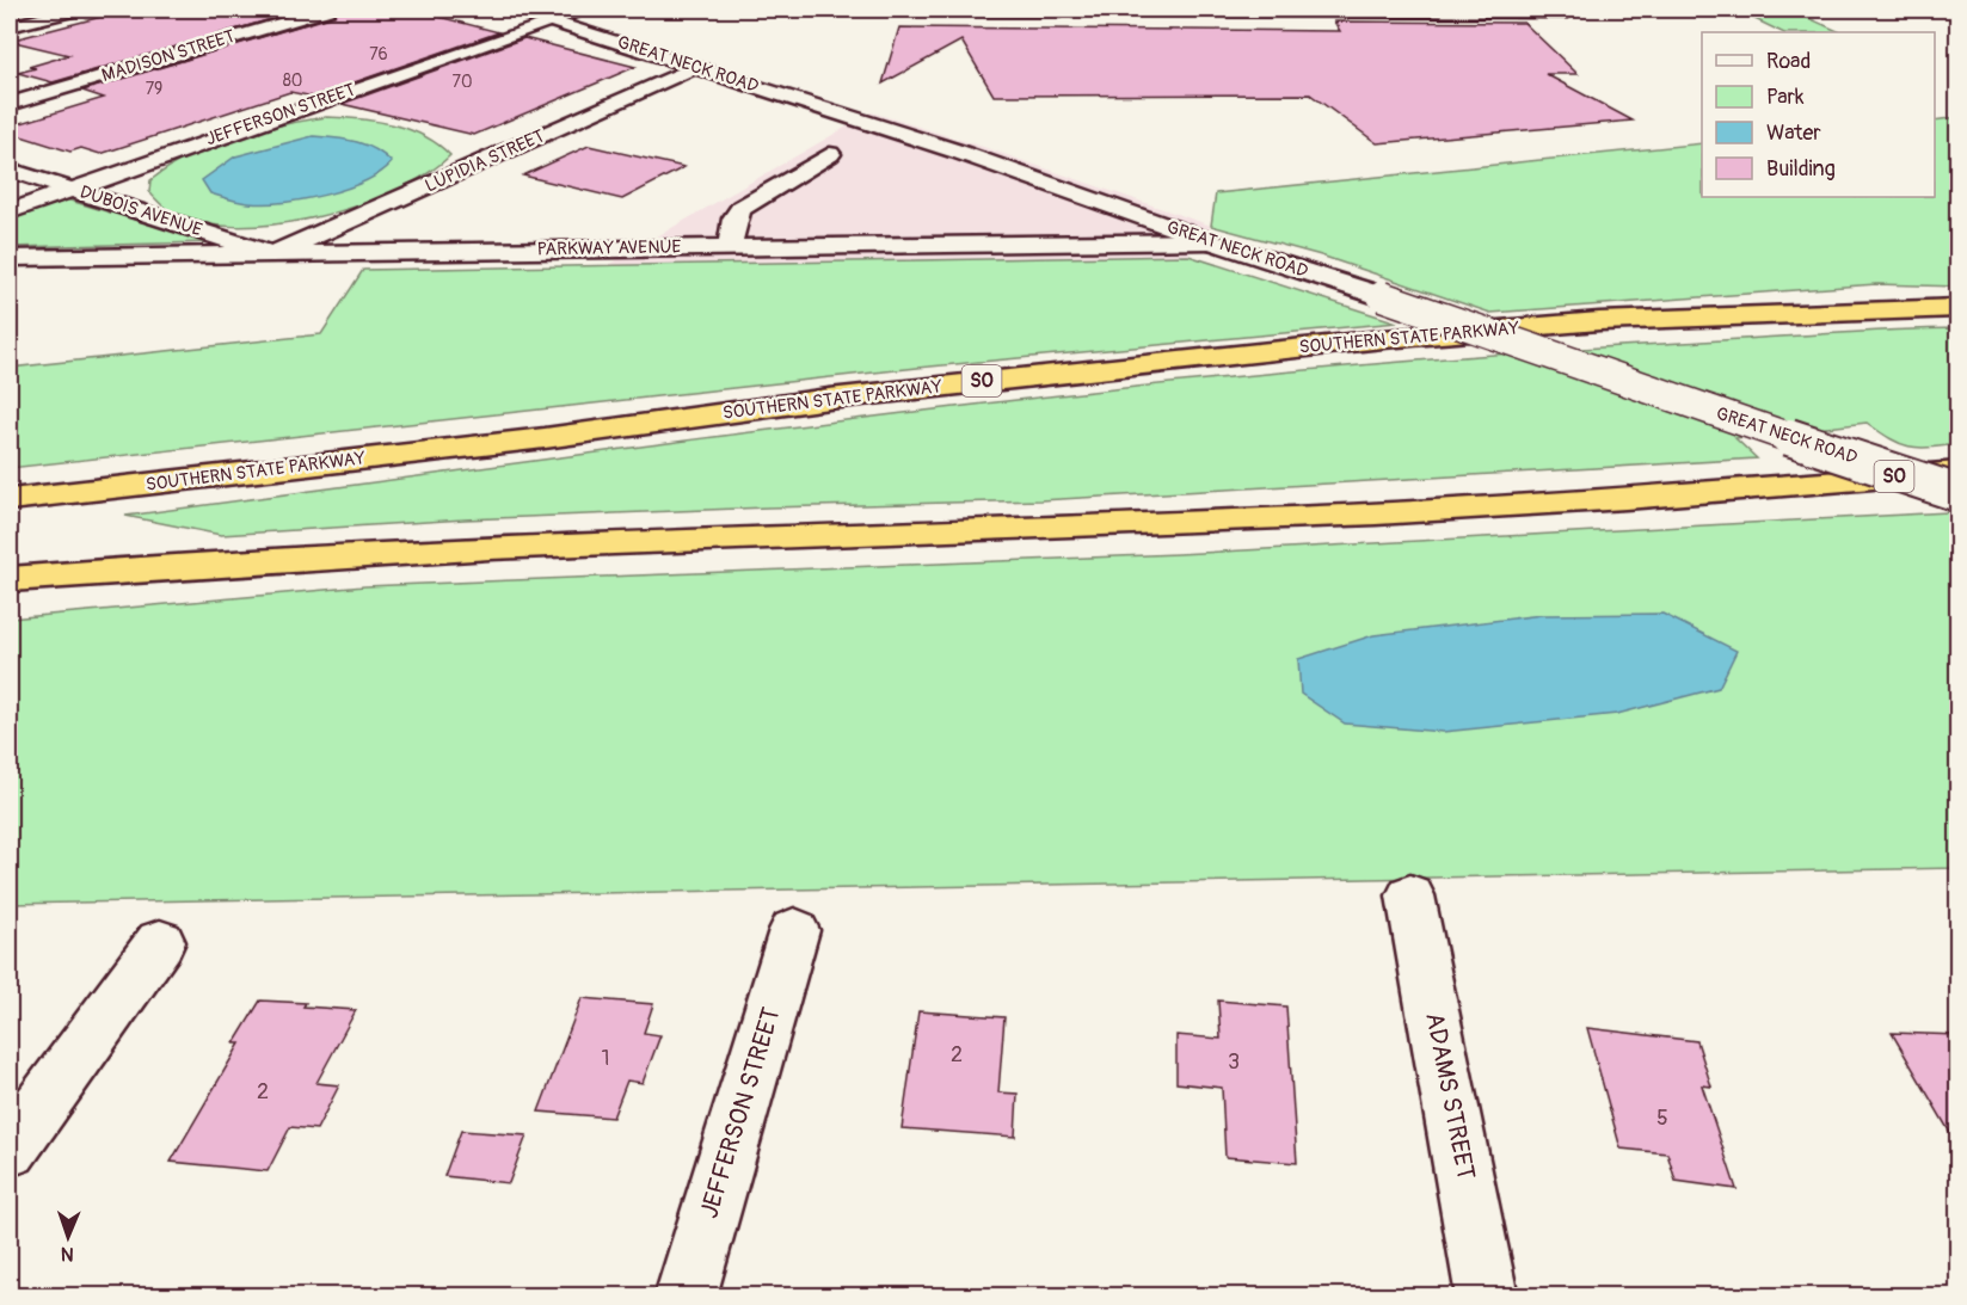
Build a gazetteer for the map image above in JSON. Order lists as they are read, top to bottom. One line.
{"streets":{"highway":["SOUTHERN STATE PARKWAY","SO"],"street":["MADISON STREET","GREAT NECK ROAD","JEFFERSON STREET","LUPIDIA STREET","DUBOIS AVENUE","PARKWAY AVENUE","ADAMS STREET"]},"crossings":[["GREAT NECK ROAD","JEFFERSON STREET"],["GREAT NECK ROAD","LUPIDIA STREET"],["GREAT NECK ROAD","PARKWAY AVENUE"],["JEFFERSON STREET","DUBOIS AVENUE"],["LUPIDIA STREET","DUBOIS AVENUE"],["LUPIDIA STREET","PARKWAY AVENUE"],["DUBOIS AVENUE","PARKWAY AVENUE"]],"house_numbers":["76","80","70","79","2","1","3","2","5"],"legend":["Road","Park","Water","Building"],"north":"bottom"}
